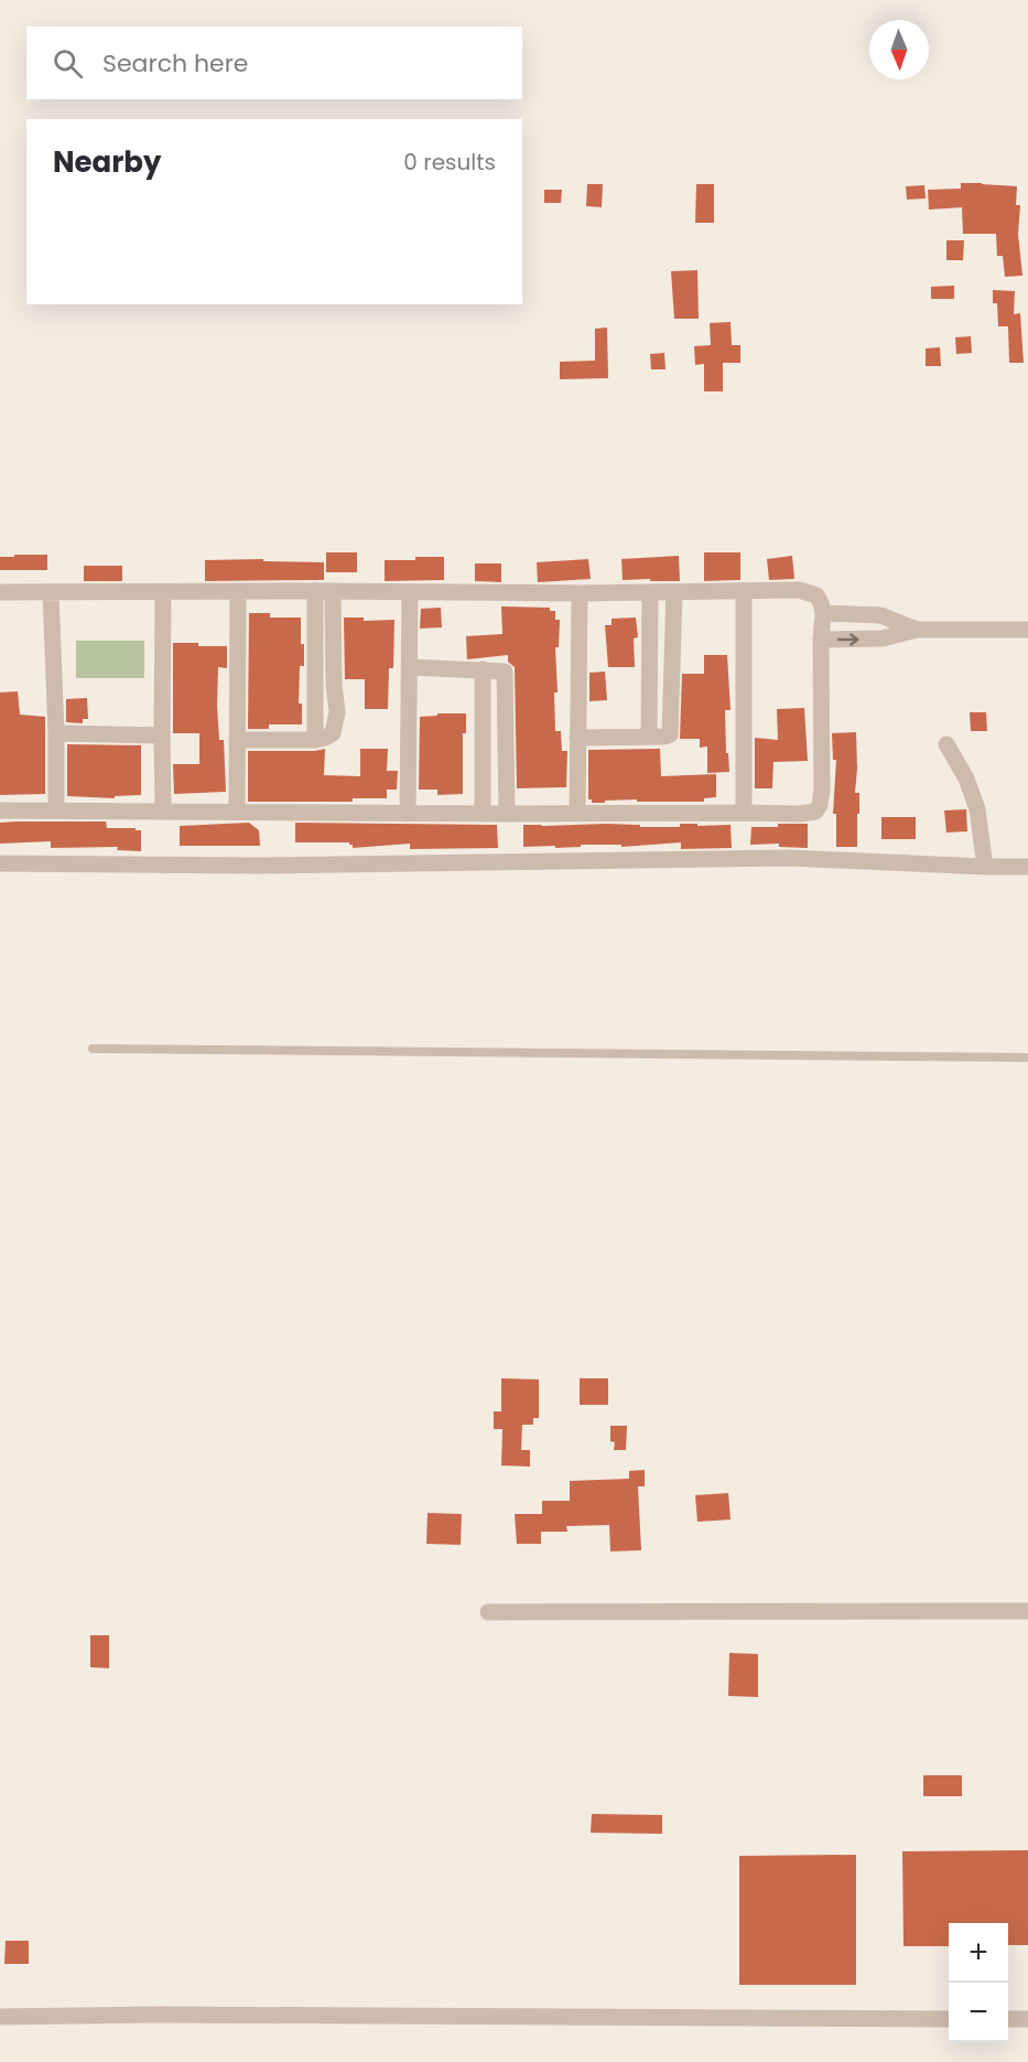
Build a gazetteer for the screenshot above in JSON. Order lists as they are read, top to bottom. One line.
{"north":"bottom","page":{"search":"Search here","heading":["Nearby","0 results"],"map_buttons":["+","−"]}}
